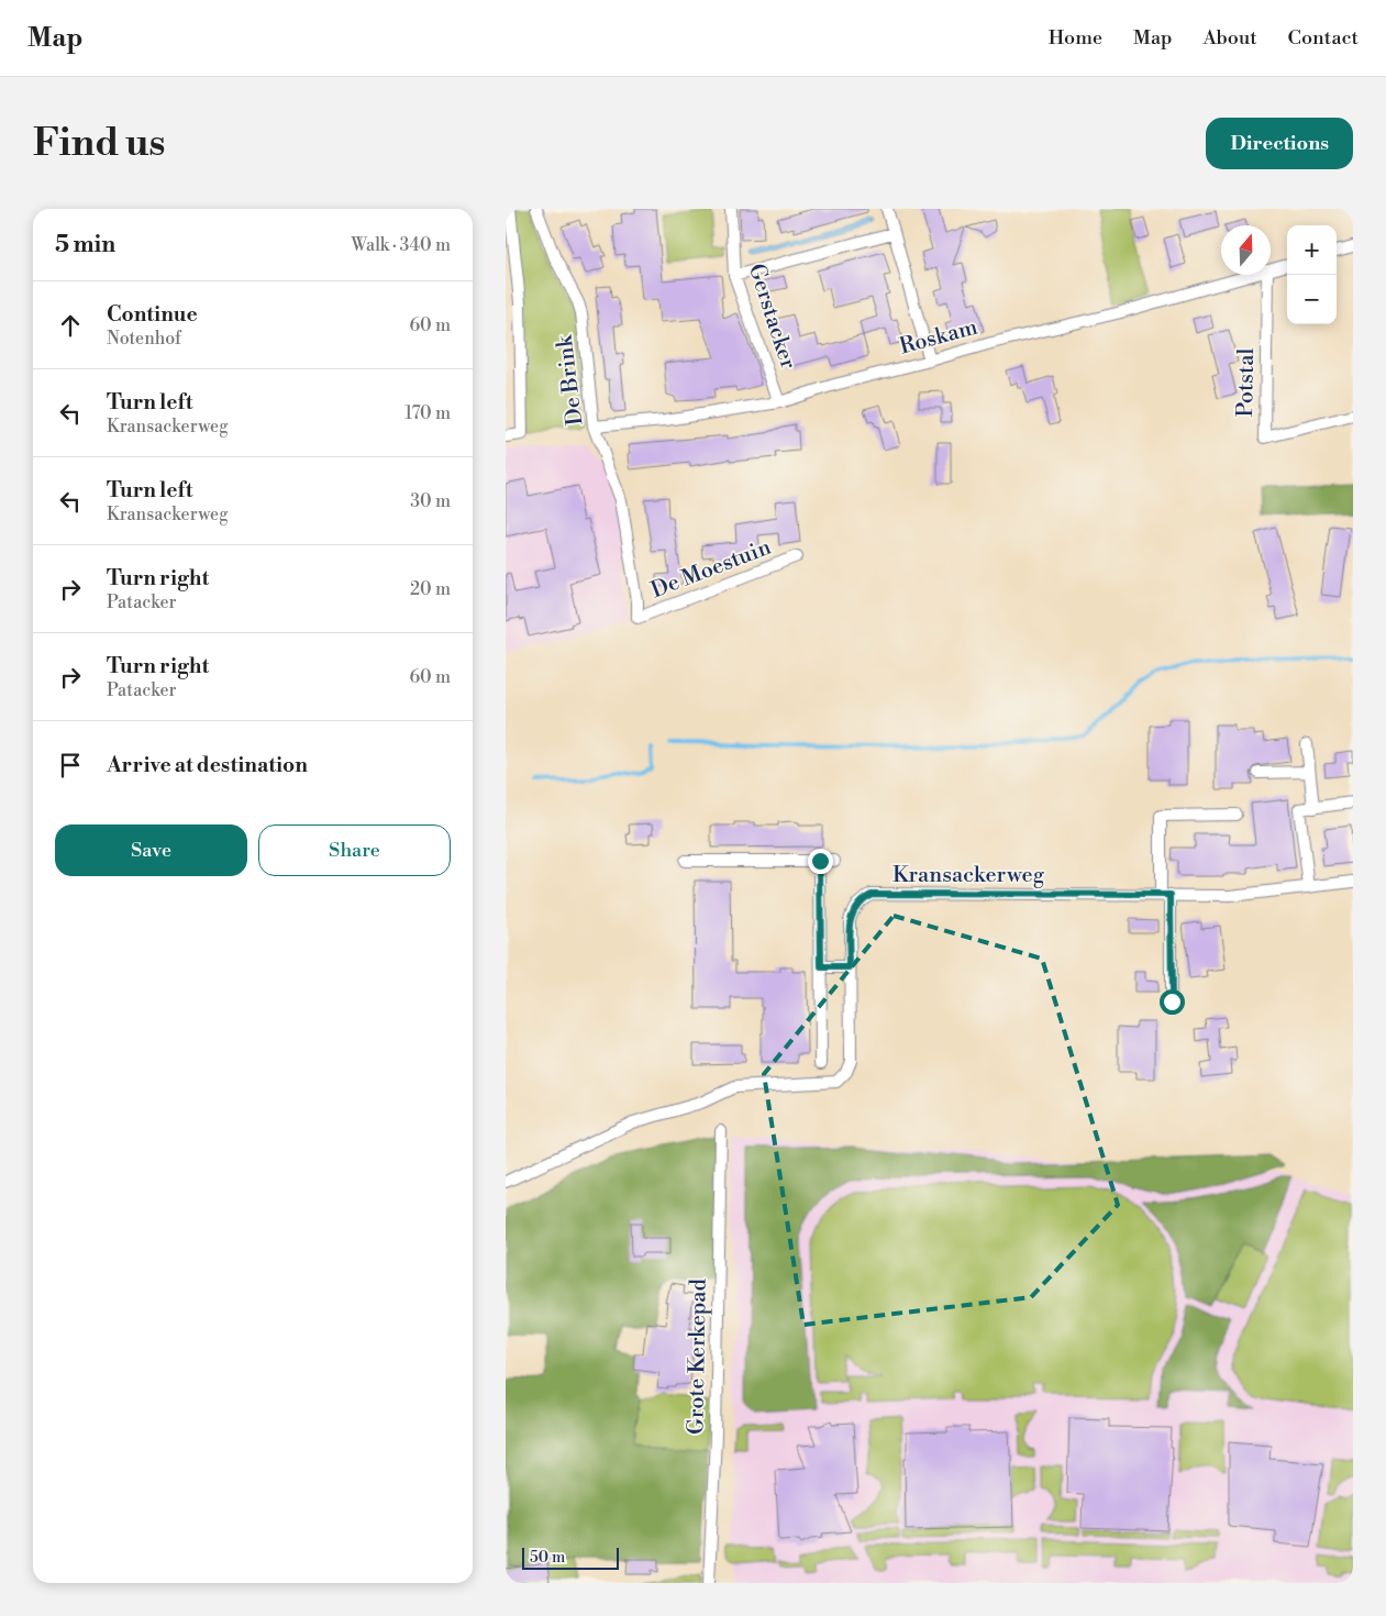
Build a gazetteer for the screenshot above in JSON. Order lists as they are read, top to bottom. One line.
{"streets":{"street":["Gerstacker","Roskam","De Brink","Potstal","De Moestuin","Kransackerweg","Grote Kerkepad"]},"crossings":[["Gerstacker","Roskam"],["Roskam","De Brink"],["De Brink","De Moestuin"]],"scale_bar":"50 m","north":"top","page":{"header":"Map","nav":["Home","Map","About","Contact"],"buttons":["Directions",["Save","Share"]],"title":"Find us","heading":["5 min","Walk · 340 m"],"map_buttons":["+","−"],"list":[["Continue","Notenhof","60 m"],["Turn left","Kransackerweg","170 m"],["Turn left","Kransackerweg","30 m"],["Turn right","Patacker","20 m"],["Turn right","Patacker","60 m"],"Arrive at destination"],"scale":"50 m"}}
